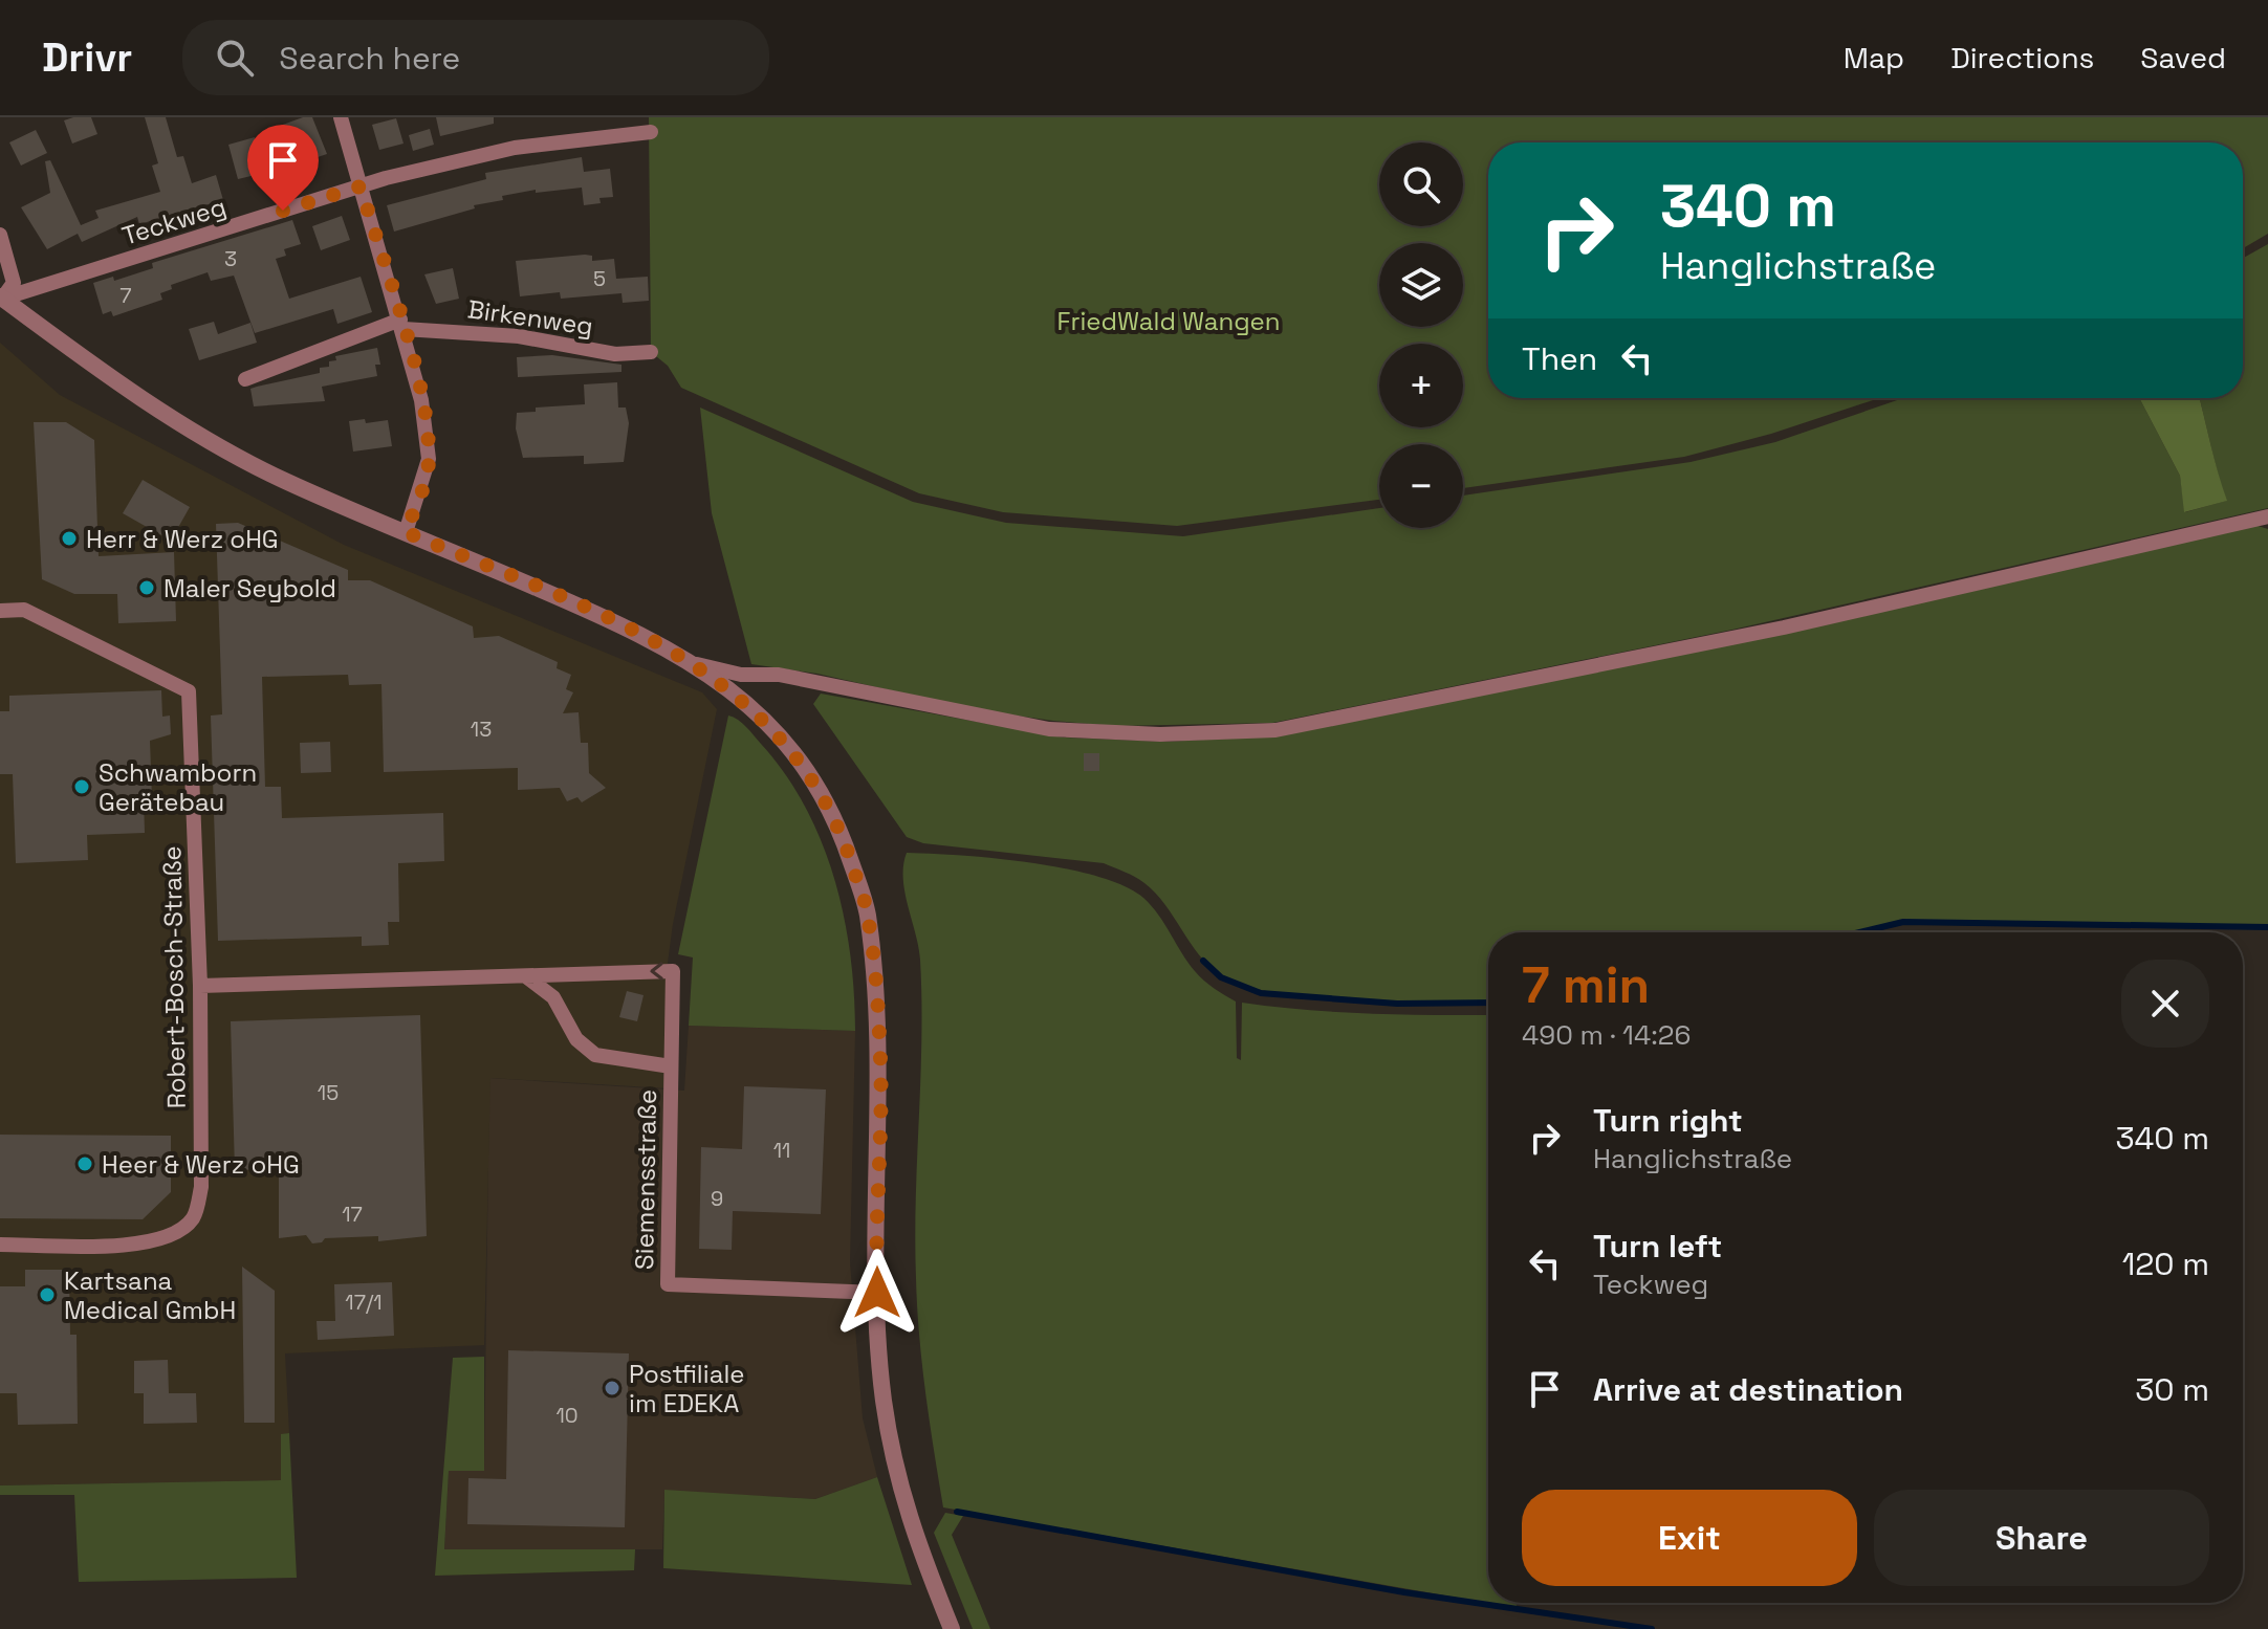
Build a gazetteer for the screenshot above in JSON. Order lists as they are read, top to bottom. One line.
{"streets":{"street":["Teckweg","Birkenweg","Robert-Bosch-Straße","Siemensstraße"]},"crossings":[["Robert-Bosch-Straße","Siemensstraße"]],"parks":["FriedWald Wangen"],"places":["Herr & Werz oHG","Maler Seybold","Schwamborn Gerätebau","Heer & Werz oHG","Kartsana Medical GmbH","Postfiliale im EDEKA"],"house_numbers":["3","5","7","13","15","11","9","17","17/1","10"],"page":{"header":"Drivr","search":"Search here","nav":["Map","Directions","Saved"],"map_buttons":["+","−"],"turn":["340 m","Hanglichstraße"],"then":"Then","heading":["7 min","490 m · 14:26"],"list":[{"name":"Turn right","note":"Hanglichstraße","value":"340 m"},{"name":"Turn left","note":"Teckweg","value":"120 m"},{"name":"Arrive at destination","value":"30 m"}],"buttons":["Exit","Share"]}}
